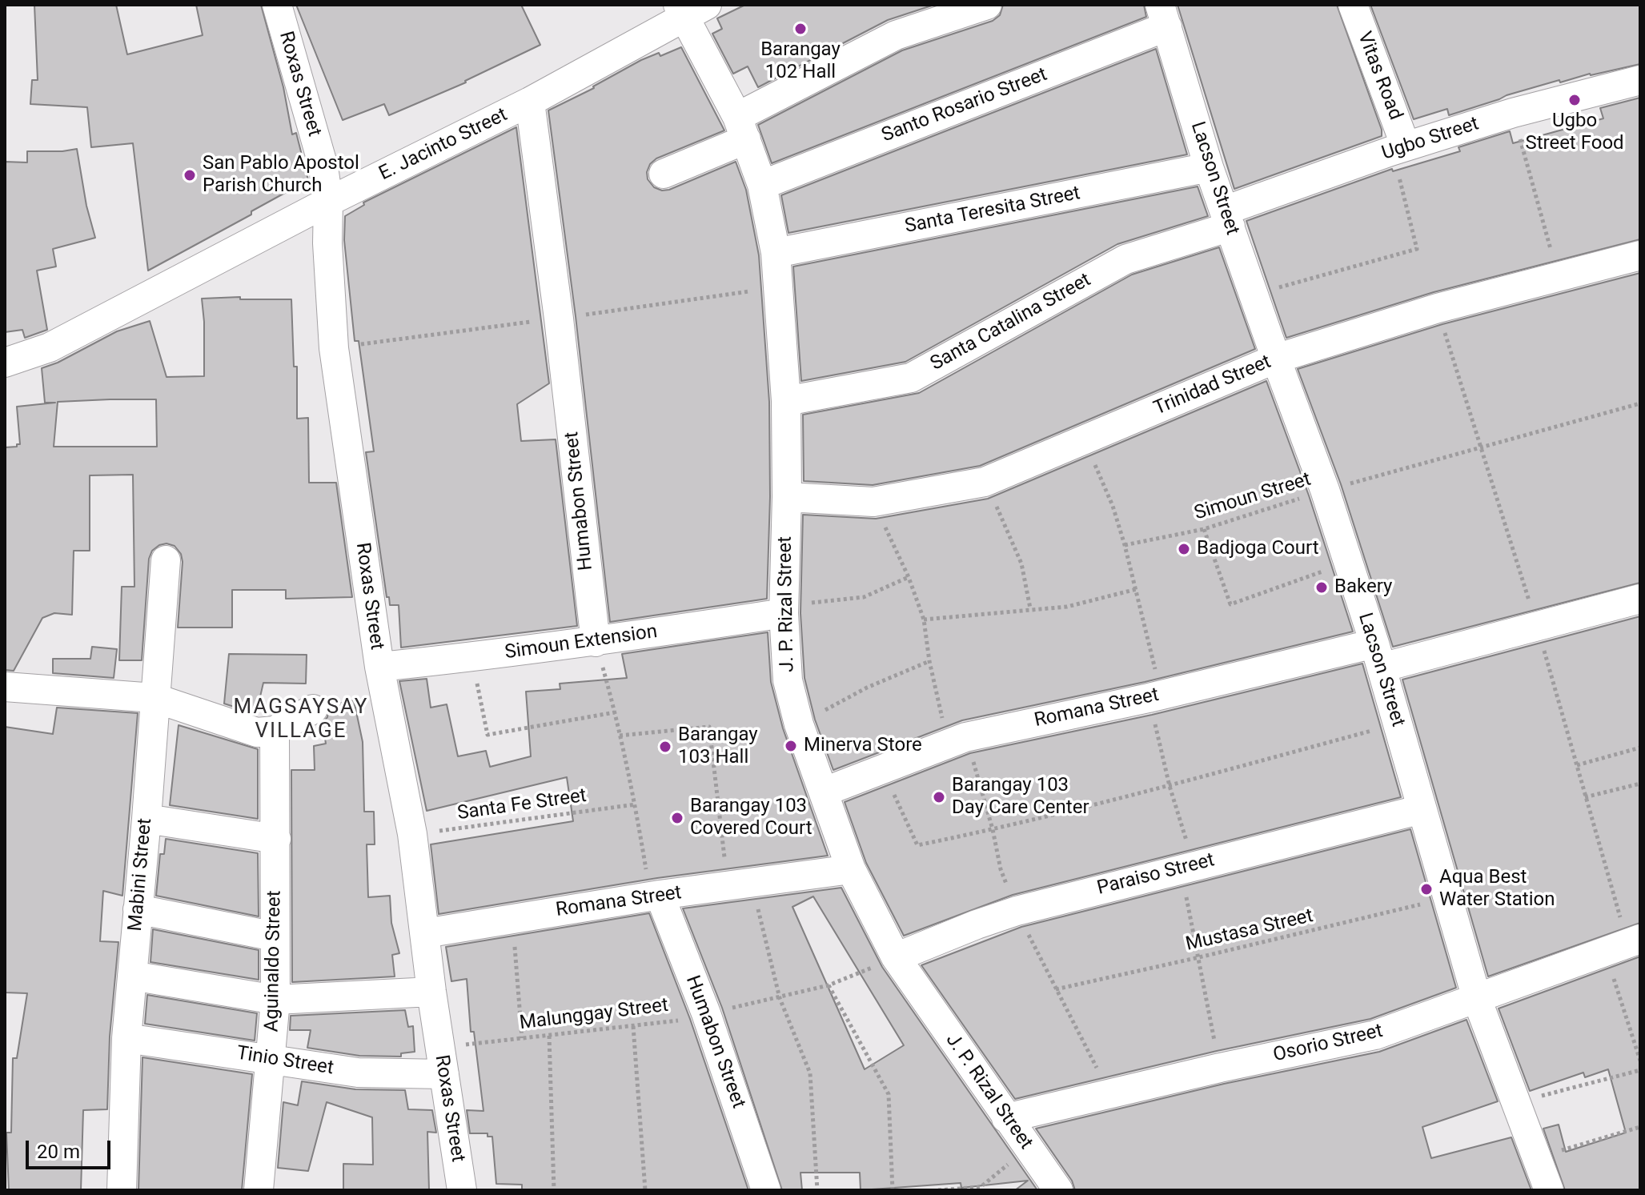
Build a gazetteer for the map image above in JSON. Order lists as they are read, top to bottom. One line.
{"streets":{"street":["Vitas Road","Roxas Street","Santo Rosario Street","Ugbo Street","E. Jacinto Street","Lacson Street","Santa Teresita Street","Santa Catalina Street","Trinidad Street","Humabon Street","J. P. Rizal Street","Simoun Extension","Romana Street","Mabini Street","Paraiso Street","Aguinaldo Street","Osorio Street","Tinio Street"],"path":["Simoun Street","Santa Fe Street","Mustasa Street","Malunggay Street"]},"crossings":[["Vitas Road","Ugbo Street"],["Roxas Street","E. Jacinto Street"],["Roxas Street","Simoun Extension"],["Roxas Street","Romana Street"],["Roxas Street","Santa Fe Street"],["Roxas Street","Malunggay Street"],["Roxas Street","Tinio Street"],["Santo Rosario Street","Lacson Street"],["Santo Rosario Street","J. P. Rizal Street"],["Ugbo Street","Lacson Street"],["Ugbo Street","Santa Catalina Street"],["E. Jacinto Street","Humabon Street"],["E. Jacinto Street","J. P. Rizal Street"],["Lacson Street","Santa Teresita Street"],["Lacson Street","Santa Catalina Street"],["Lacson Street","Trinidad Street"],["Lacson Street","Simoun Street"],["Lacson Street","Romana Street"],["Lacson Street","Paraiso Street"],["Lacson Street","Mustasa Street"],["Lacson Street","Osorio Street"],["Santa Teresita Street","J. P. Rizal Street"],["Santa Catalina Street","J. P. Rizal Street"],["Trinidad Street","J. P. Rizal Street"],["Humabon Street","Simoun Extension"],["Humabon Street","Romana Street"],["Humabon Street","Malunggay Street"],["J. P. Rizal Street","Simoun Extension"],["J. P. Rizal Street","Romana Street"],["J. P. Rizal Street","Paraiso Street"],["J. P. Rizal Street","Malunggay Street"],["J. P. Rizal Street","Osorio Street"],["Mabini Street","Tinio Street"],["Paraiso Street","Malunggay Street"],["Aguinaldo Street","Tinio Street"],["Malunggay Street","Tinio Street"]],"districts":["MAGSAYSAY VILLAGE"],"places":["Barangay 102 Hall","Ugbo Street Food","San Pablo Apostol Parish Church","Badjoga Court","Bakery","Minerva Store","Barangay 103 Hall","Barangay 103 Day Care Center","Barangay 103 Covered Court","Aqua Best Water Station"],"scale_bar":"20 m"}
